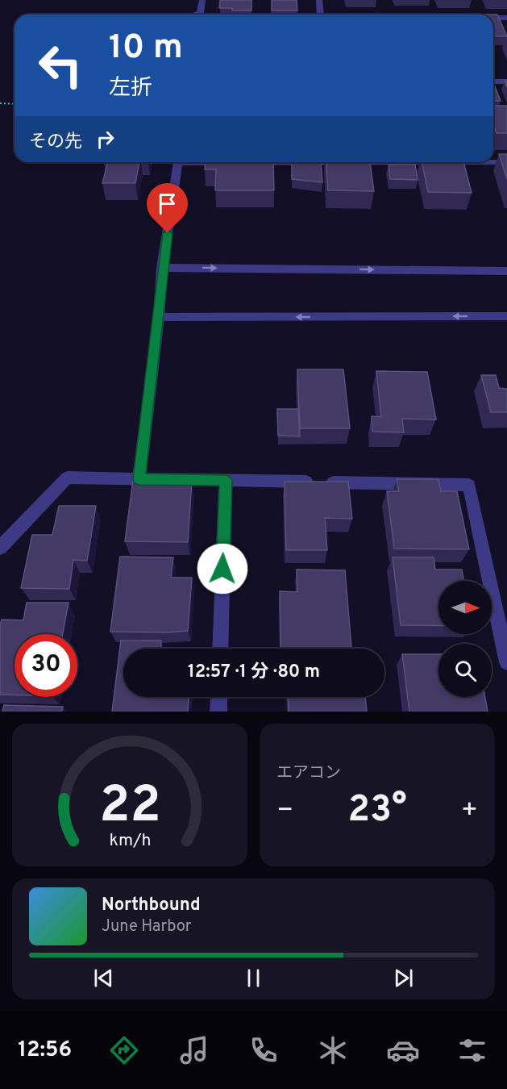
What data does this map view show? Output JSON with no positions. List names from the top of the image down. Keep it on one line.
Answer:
{"north":"right","page":{"turn":["10 m","左折"],"then":"その先","limit":"30","trip":"12:57 · 1 分 · 80 m","tile":"エアコン","heat":["−","23°","+"],"song":["Northbound","June Harbor"],"tabs":"12:56","gauge":["22","km/h"]}}
